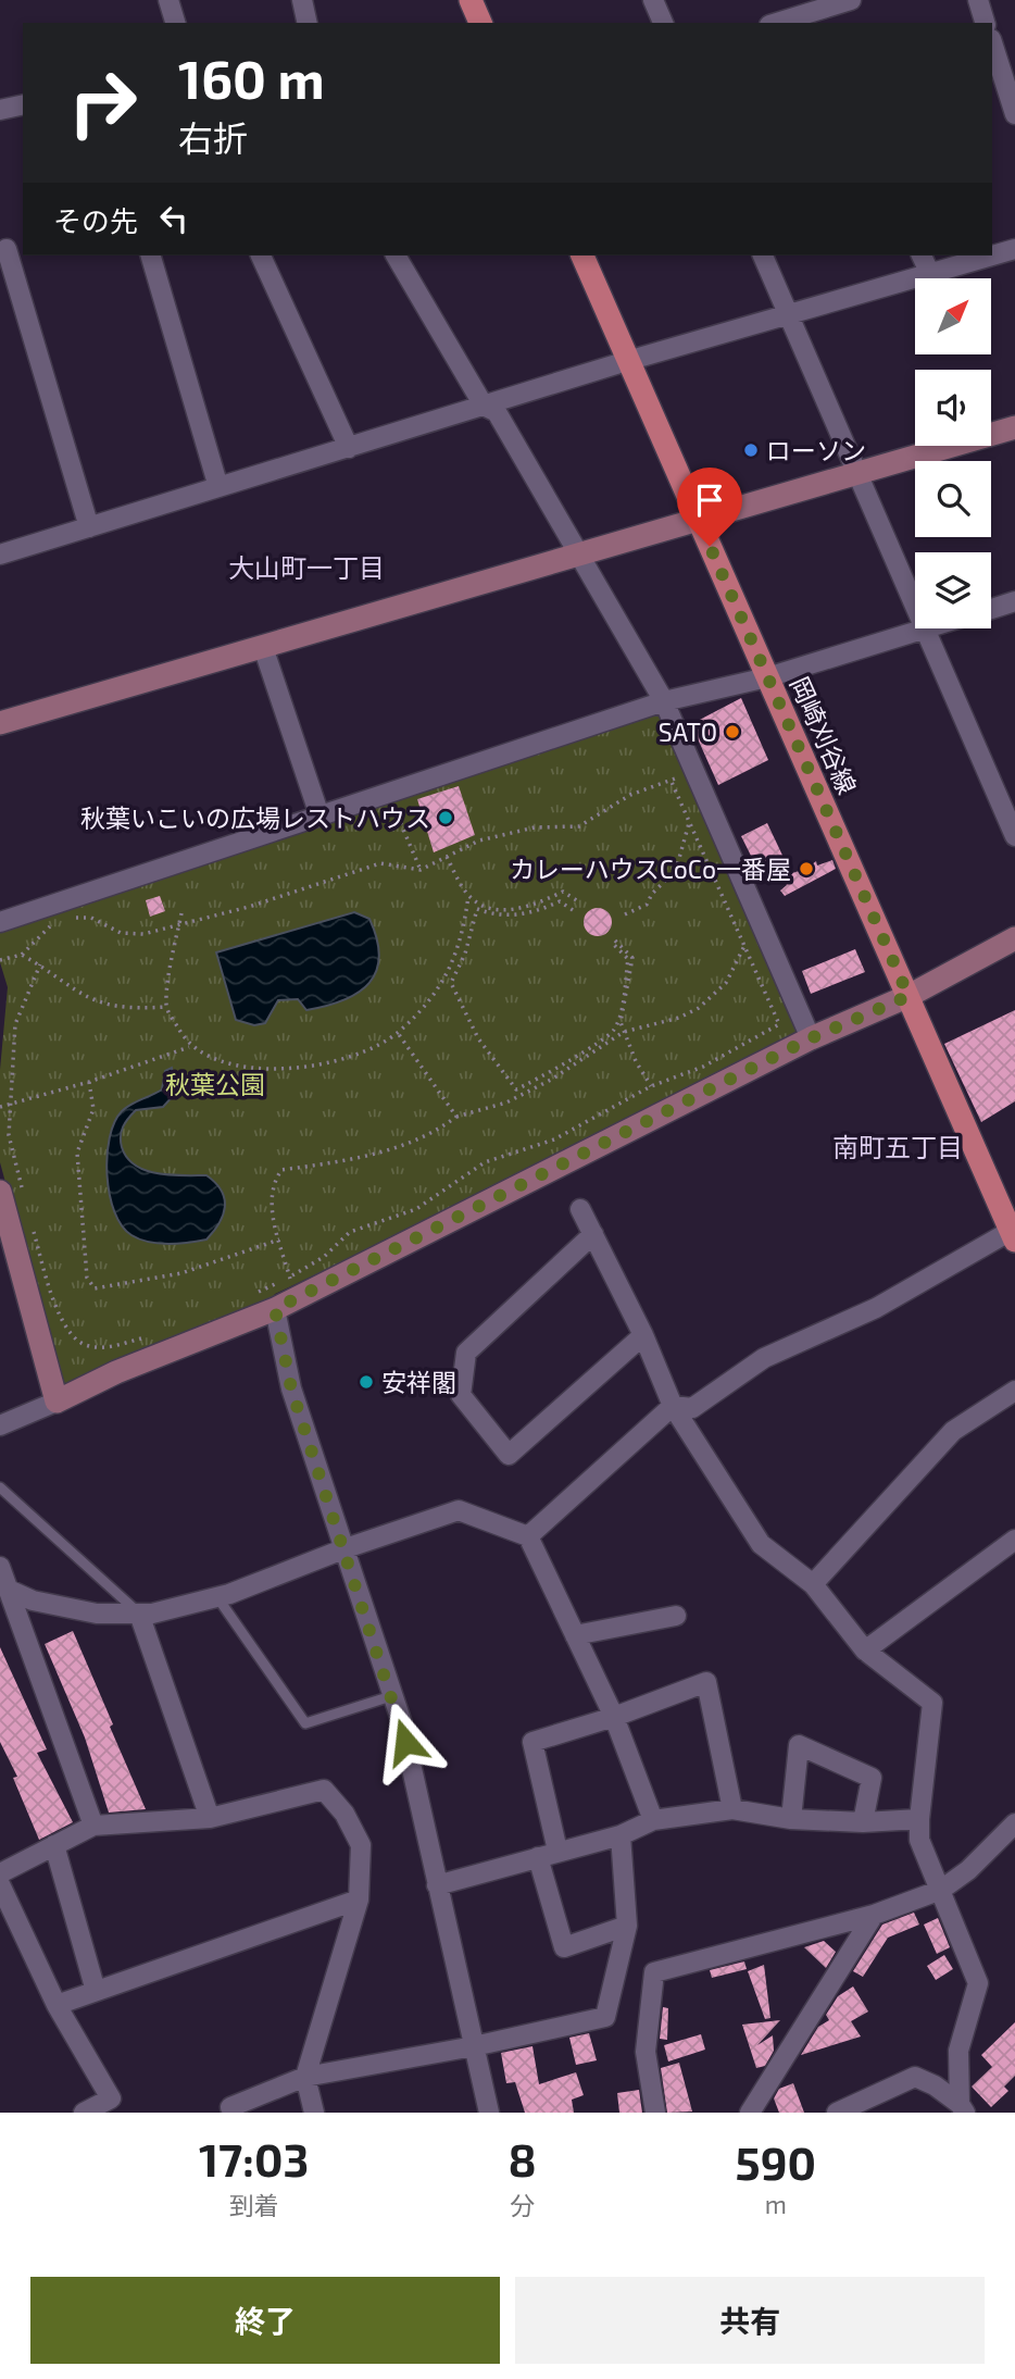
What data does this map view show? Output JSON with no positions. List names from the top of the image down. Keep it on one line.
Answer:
{"streets":{"main road":["岡崎刈谷線"]},"districts":["大山町一丁目","南町五丁目"],"parks":["秋葉公園"],"places":["ローソン","SATO","秋葉いこいの広場レストハウス","カレーハウスCoCo一番屋","安祥閣"],"north":"top right","page":{"turn":["160 m","右折"],"then":"その先","eta":["17:03","到着","8","分","590","m"],"buttons":["終了","共有"]}}
